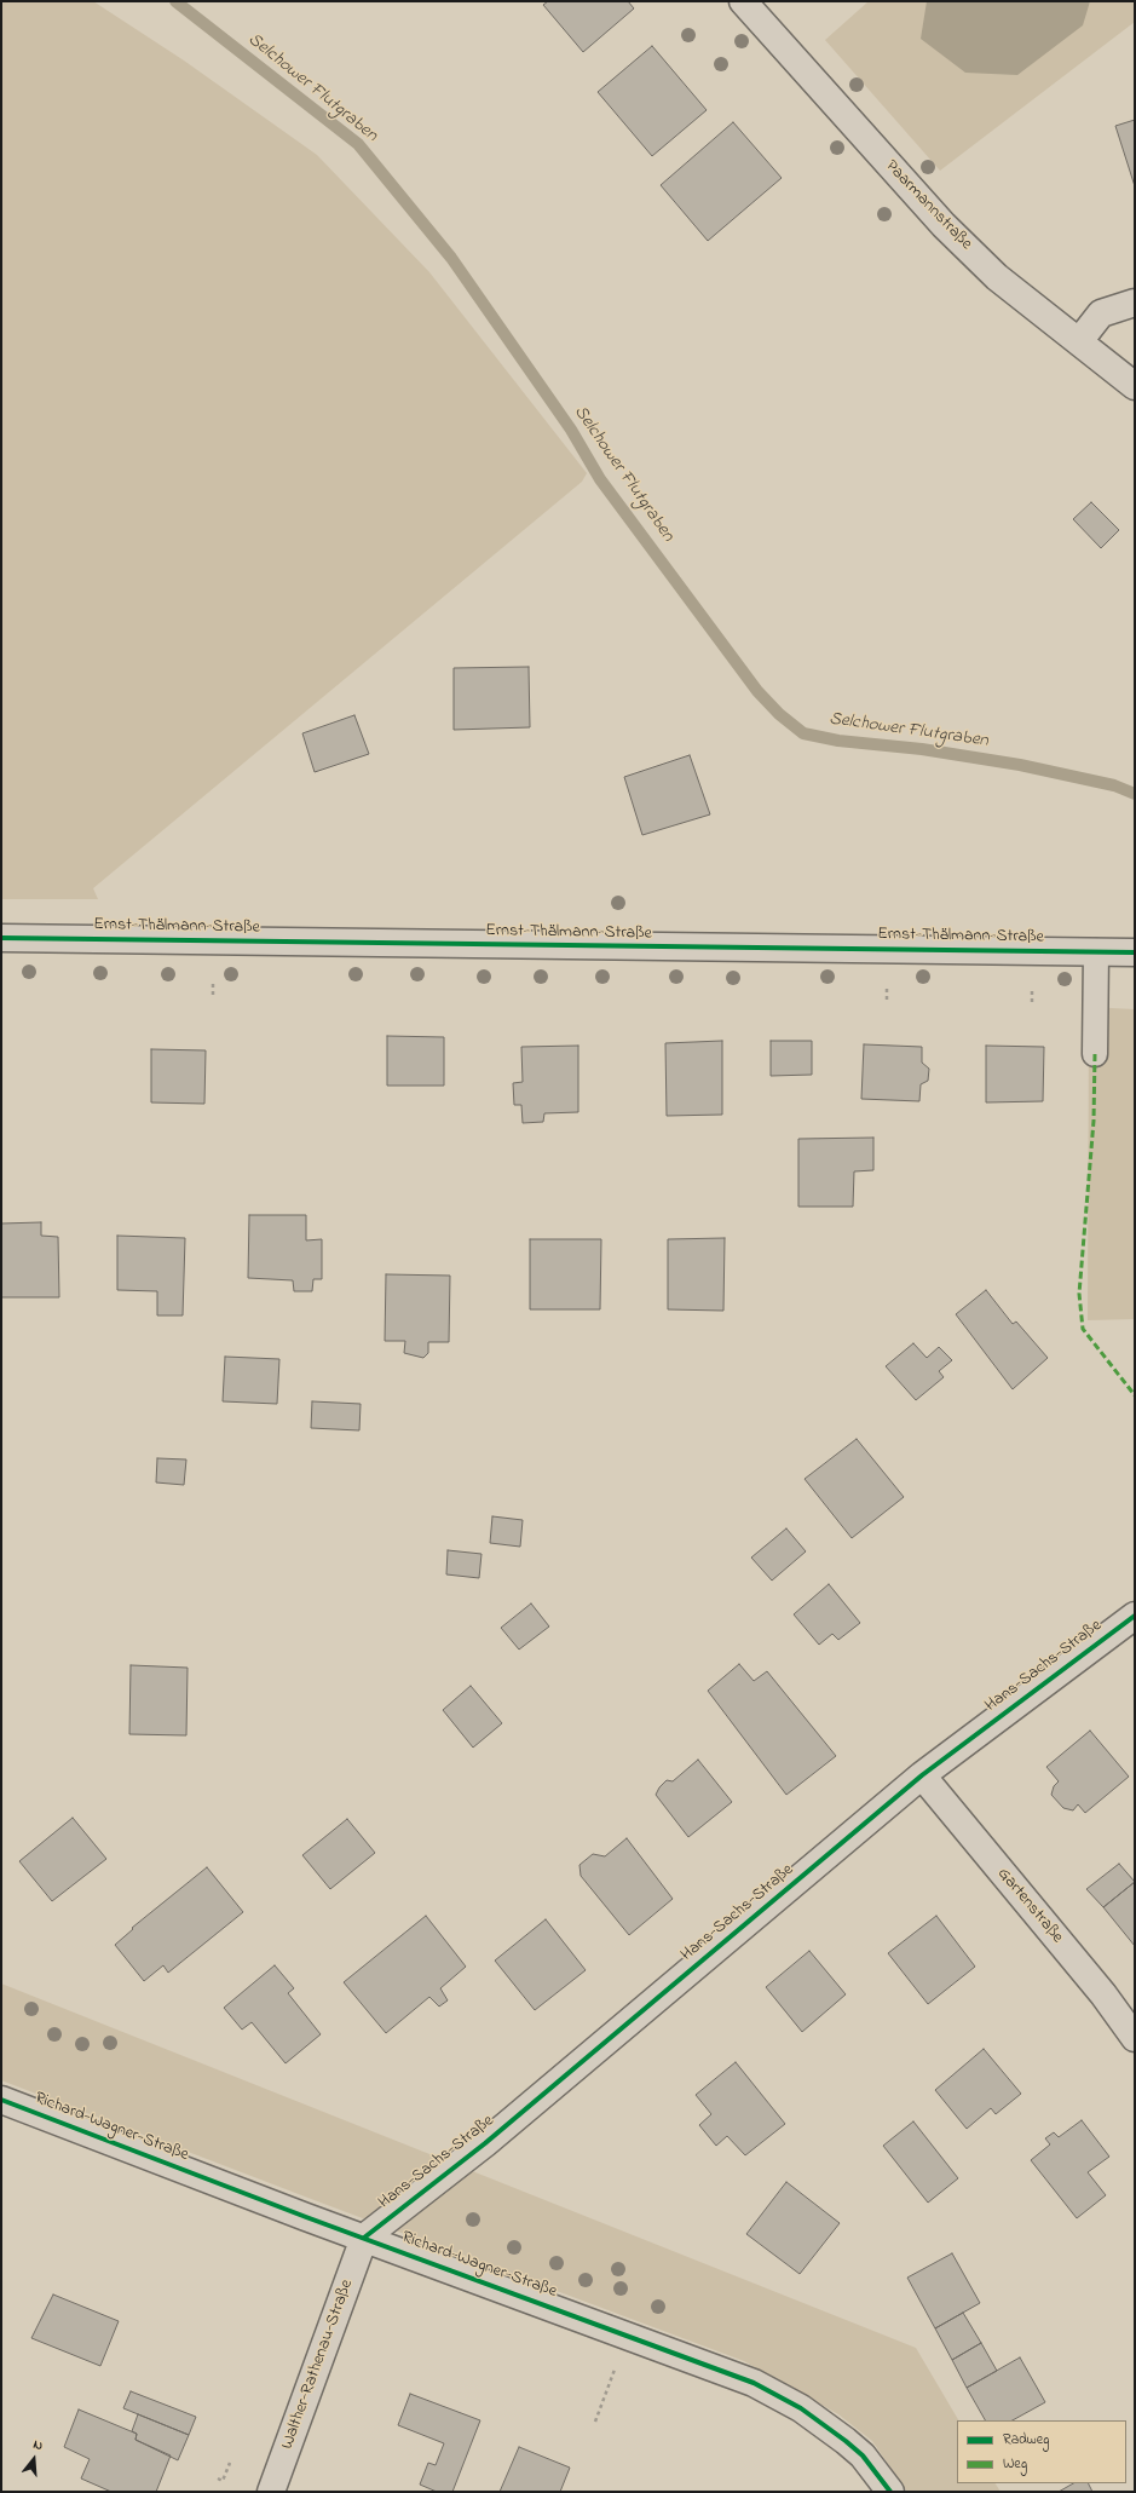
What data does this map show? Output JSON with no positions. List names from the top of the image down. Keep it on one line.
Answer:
{"streets":{"street":["Paarmannstraße","Ernst-Thälmann-Straße","Hans-Sachs-Straße","Gartenstraße","Richard-Wagner-Straße","Walther-Rathenau-Straße"]},"crossings":[["Hans-Sachs-Straße","Gartenstraße"],["Hans-Sachs-Straße","Richard-Wagner-Straße"],["Hans-Sachs-Straße","Walther-Rathenau-Straße"],["Richard-Wagner-Straße","Walther-Rathenau-Straße"]],"water":["Selchower Flutgraben"],"legend":["Radweg","Weg"],"north":"top"}
